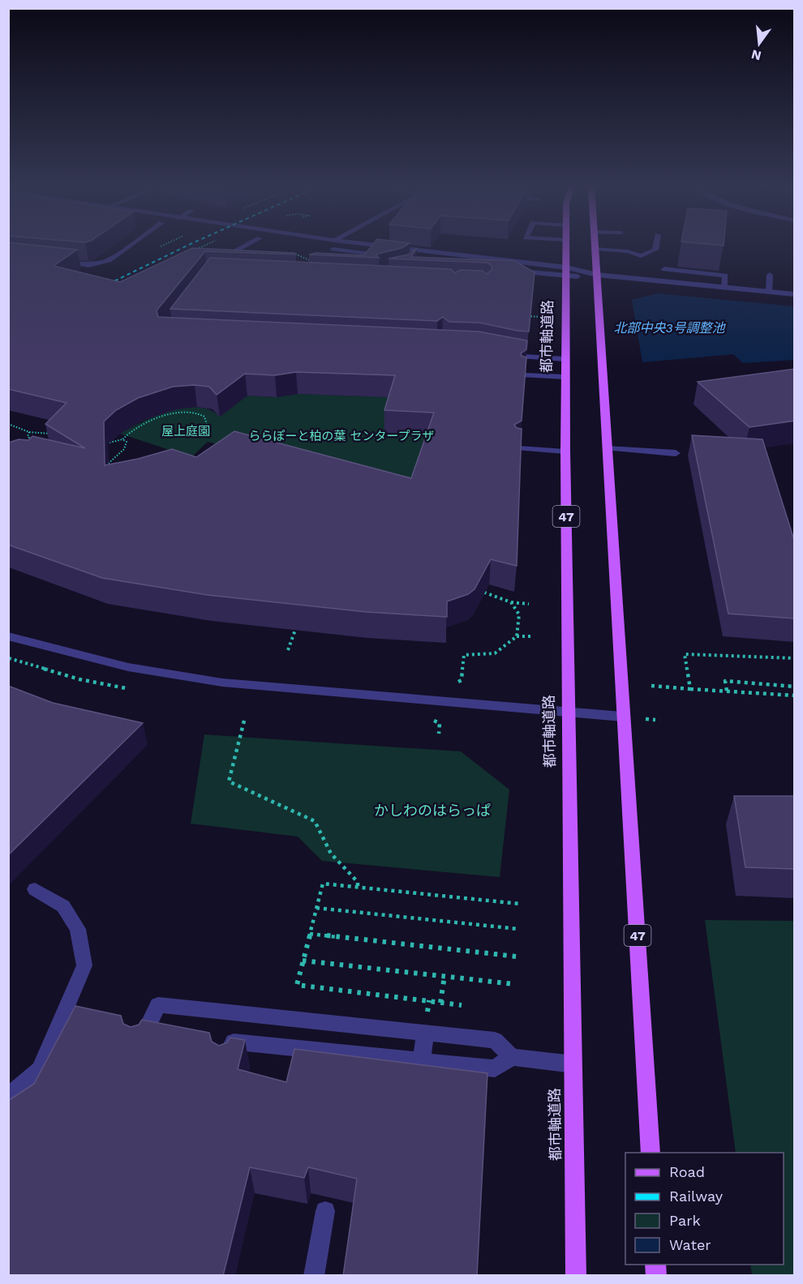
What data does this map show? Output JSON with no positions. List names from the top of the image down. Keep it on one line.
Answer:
{"streets":{"main road":["都市軸道路","47"]},"water":["北部中央3号調整池"],"parks":["屋上庭園","ららぽーと柏の葉 センタープラザ","かしわのはらっぱ"],"legend":["Road","Railway","Park","Water"],"north":"bottom"}
